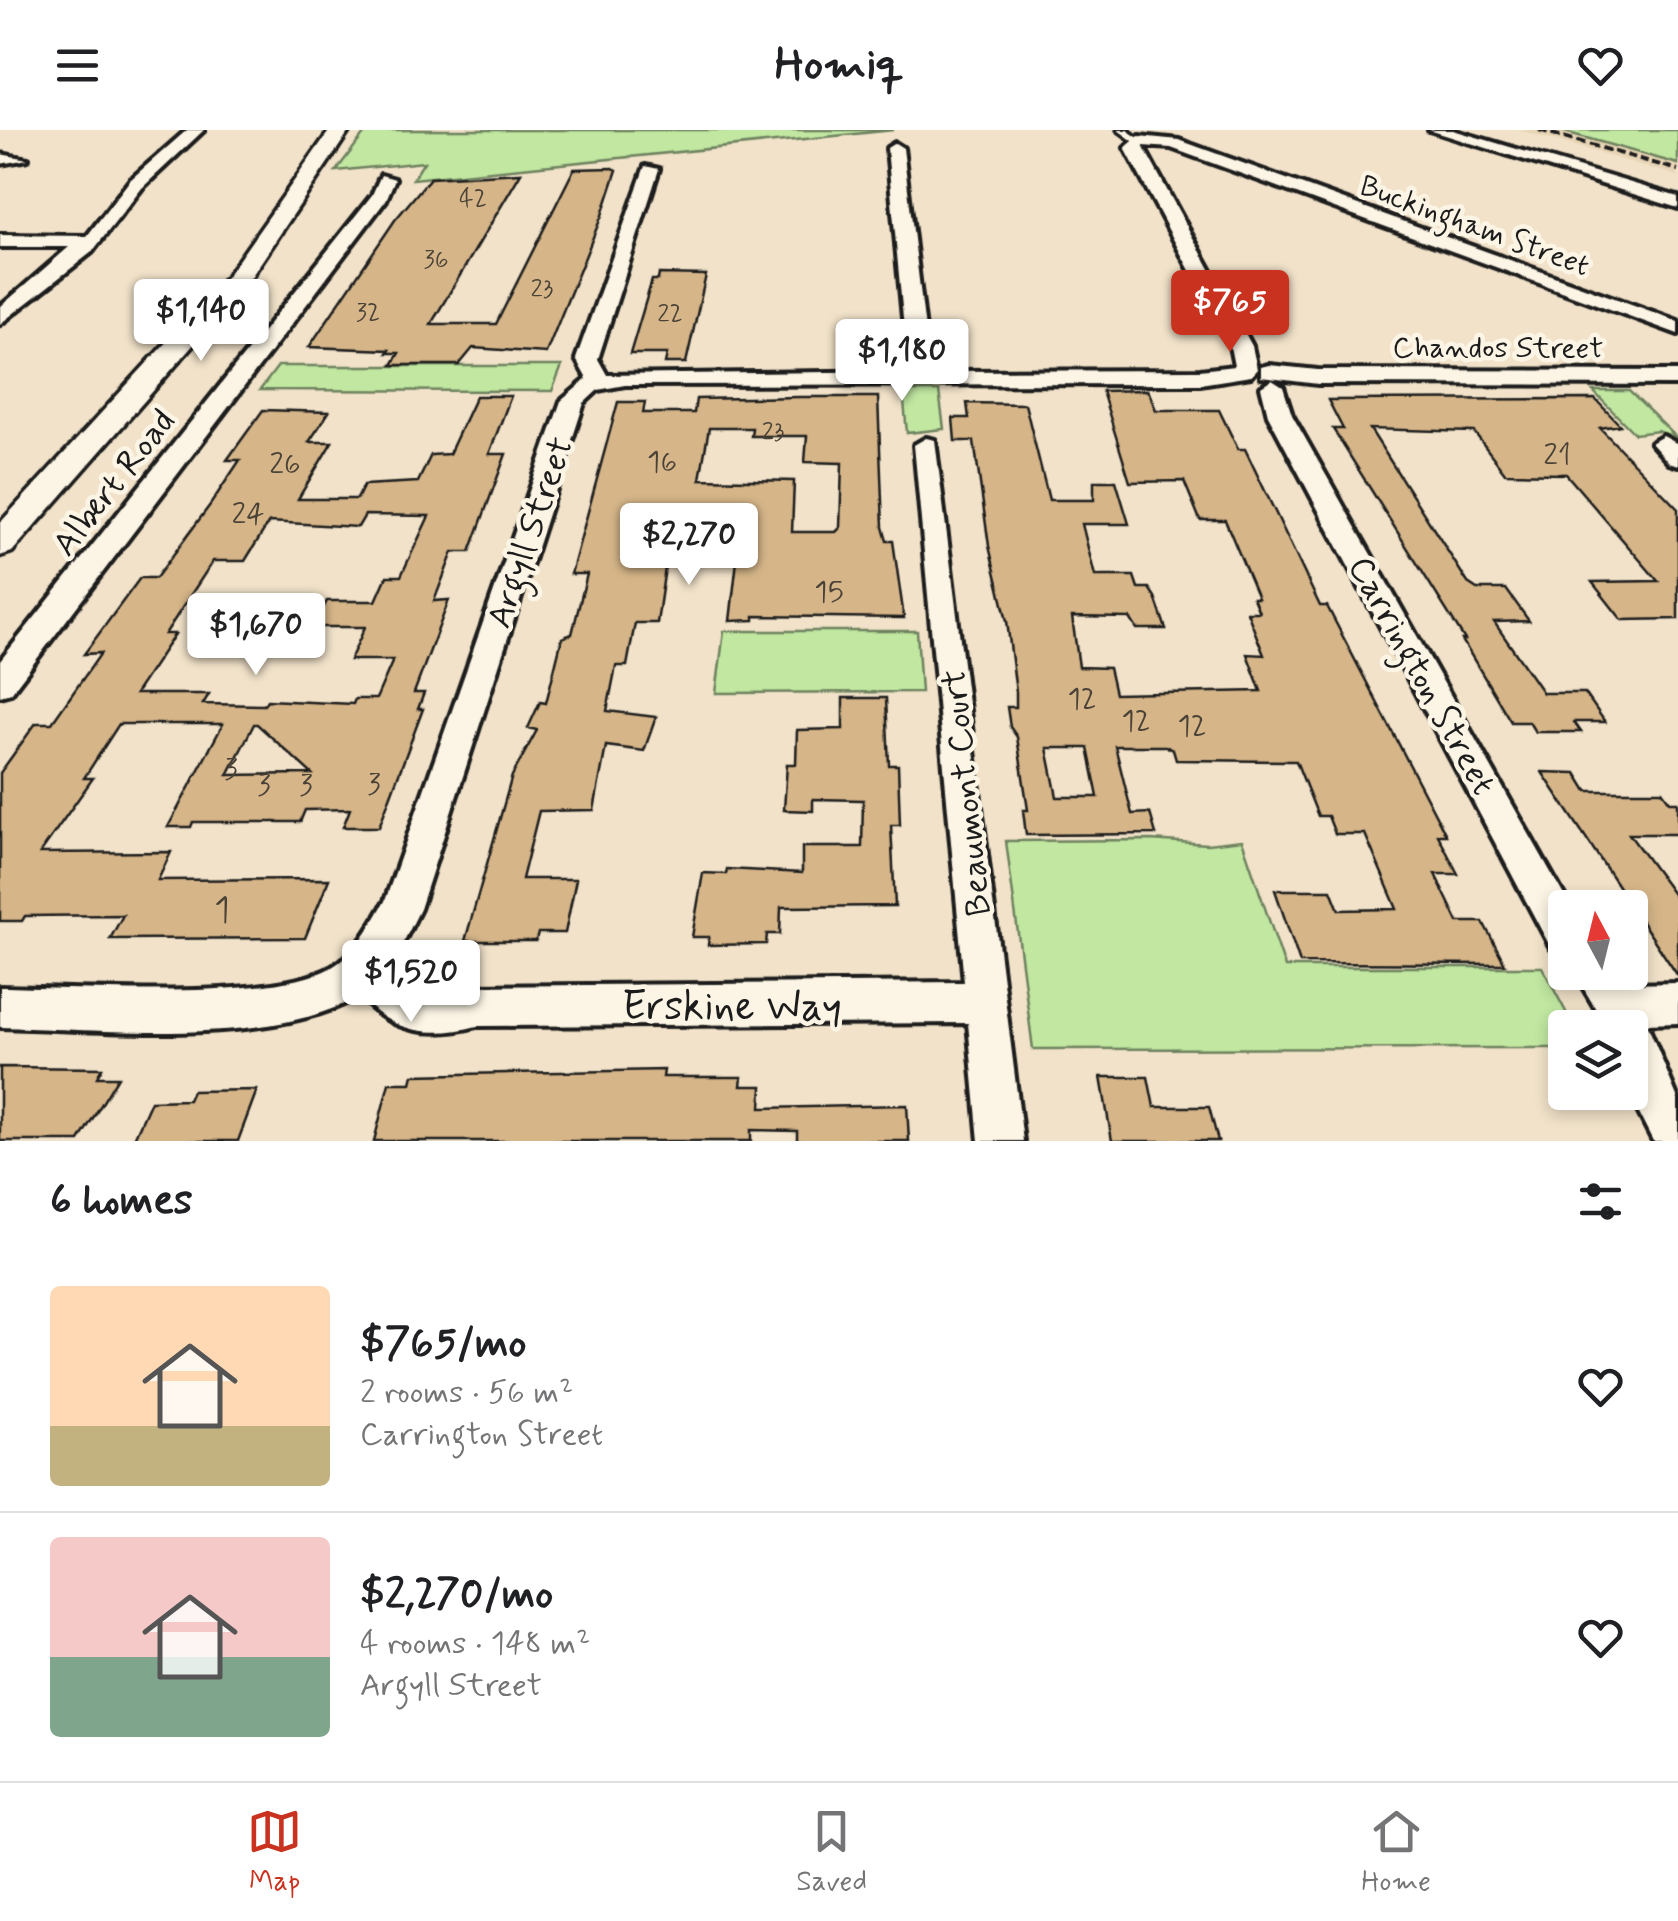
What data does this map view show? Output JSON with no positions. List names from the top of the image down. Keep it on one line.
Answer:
{"streets":{"street":["Buckingham Street","Chandos Street","Albert Road","Argyll Street","Carrington Street","Beaumont Court","Erskine Way"]},"crossings":[["Buckingham Street","Carrington Street"],["Chandos Street","Carrington Street"],["Argyll Street","Erskine Way"],["Beaumont Court","Erskine Way"]],"house_numbers":["42","36","23","32","22","23","21","16","26","24","15","12","12","12","3","3","3","3","1"],"north":"top","page":{"header":"Homiq","price":["$765","$1,140","$1,180","$2,270","$1,670","$1,520"],"heading":"6 homes","list":[{"name":"$765/mo","note":"2 rooms · 56 m² · Carrington Street"},{"name":"$2,270/mo","note":"4 rooms · 148 m² · Argyll Street"}],"tabs":["Map","Saved","Home"]}}
